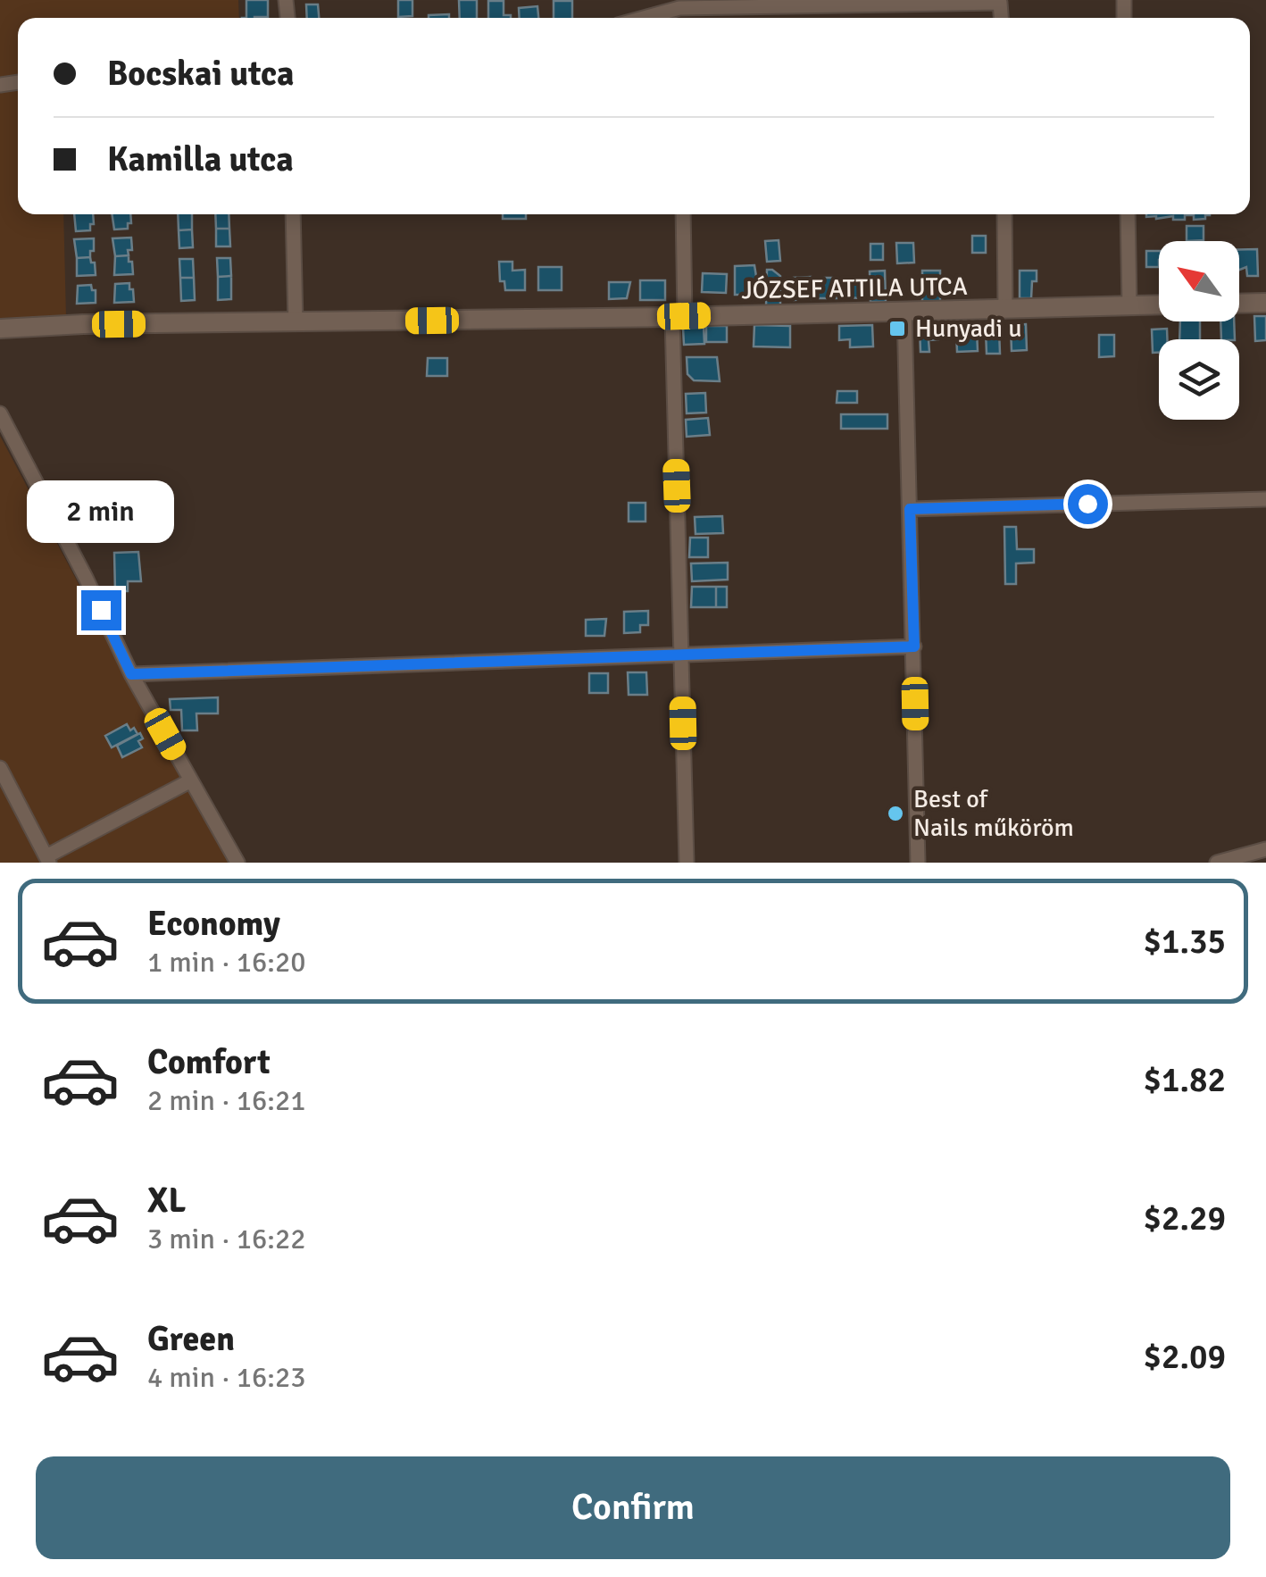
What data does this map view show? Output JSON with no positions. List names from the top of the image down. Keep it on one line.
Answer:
{"streets":{"street":["JÓZSEF ATTILA UTCA"]},"places":{"transit":["Hunyadi u"],"other":["Best of Nails műköröm"]},"north":"top left","page":{"banner":["Bocskai utca","Kamilla utca"],"bubble":"2 min","list":[{"name":"Economy","note":"1 min · 16:20","value":"$1.35"},{"name":"Comfort","note":"2 min · 16:21","value":"$1.82"},{"name":"XL","note":"3 min · 16:22","value":"$2.29"},{"name":"Green","note":"4 min · 16:23","value":"$2.09"}],"buttons":"Confirm"}}
